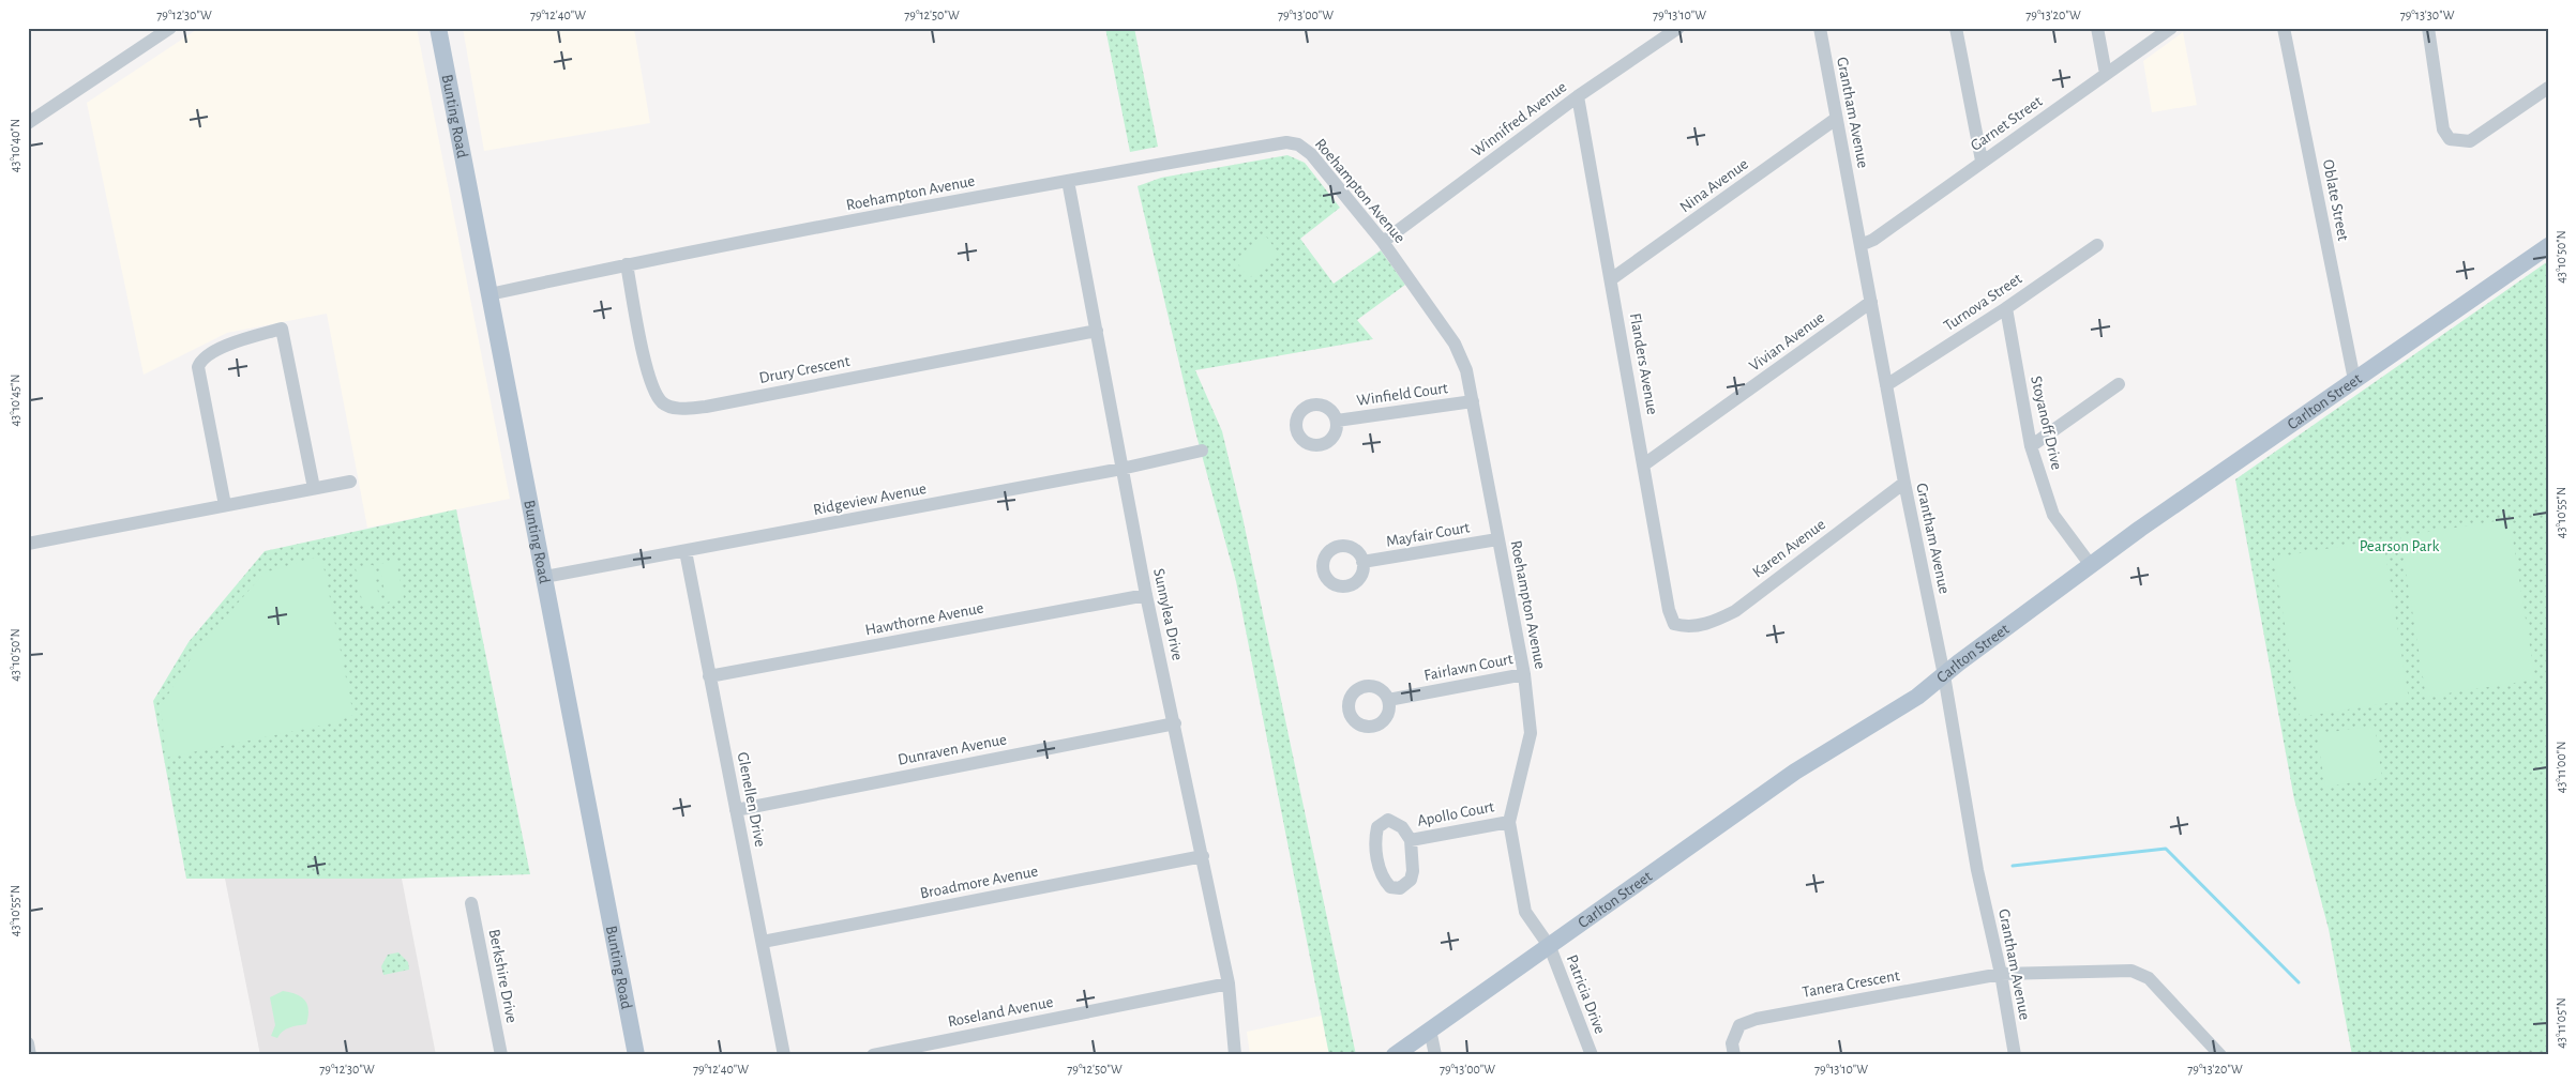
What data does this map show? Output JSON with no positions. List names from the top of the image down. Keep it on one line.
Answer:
{"streets":{"main road":["Bunting Road","Carlton Street"],"street":["Grantham Avenue","Winnifred Avenue","Garnet Street","Nina Avenue","Roehampton Avenue","Oblate Street","Turnova Street","Vivian Avenue","Flanders Avenue","Drury Crescent","Winfield Court","Stoyanoff Drive","Ridgeview Avenue","Mayfair Court","Karen Avenue","Sunnylea Drive","Hawthorne Avenue","Fairlawn Court","Dunraven Avenue","Glenellen Drive","Apollo Court","Broadmore Avenue","Berkshire Drive","Tanera Crescent","Patricia Drive","Roseland Avenue"]},"crossings":[["Grantham Avenue","Garnet Street"],["Grantham Avenue","Nina Avenue"],["Grantham Avenue","Turnova Street"],["Grantham Avenue","Vivian Avenue"],["Grantham Avenue","Carlton Street"],["Grantham Avenue","Karen Avenue"],["Grantham Avenue","Tanera Crescent"],["Bunting Road","Roehampton Avenue"],["Bunting Road","Ridgeview Avenue"],["Winnifred Avenue","Roehampton Avenue"],["Winnifred Avenue","Flanders Avenue"],["Nina Avenue","Flanders Avenue"],["Roehampton Avenue","Drury Crescent"],["Roehampton Avenue","Winfield Court"],["Roehampton Avenue","Carlton Street"],["Roehampton Avenue","Mayfair Court"],["Roehampton Avenue","Sunnylea Drive"],["Roehampton Avenue","Fairlawn Court"],["Roehampton Avenue","Apollo Court"],["Roehampton Avenue","Patricia Drive"],["Oblate Street","Carlton Street"],["Turnova Street","Stoyanoff Drive"],["Vivian Avenue","Flanders Avenue"],["Flanders Avenue","Karen Avenue"],["Drury Crescent","Sunnylea Drive"],["Carlton Street","Stoyanoff Drive"],["Carlton Street","Patricia Drive"],["Ridgeview Avenue","Sunnylea Drive"],["Ridgeview Avenue","Glenellen Drive"],["Sunnylea Drive","Hawthorne Avenue"],["Sunnylea Drive","Dunraven Avenue"],["Sunnylea Drive","Broadmore Avenue"],["Sunnylea Drive","Roseland Avenue"],["Hawthorne Avenue","Glenellen Drive"],["Dunraven Avenue","Glenellen Drive"],["Glenellen Drive","Broadmore Avenue"]],"parks":["Pearson Park"],"coordinates":["79°12'30\"W","79°12'40\"W","79°12'50\"W","79°13'00\"W","79°13'10\"W","79°13'20\"W","79°13'30\"W","43°10'40\"N","43°10'50\"N","43°10'45\"N","43°10'55\"N","43°11'00\"N","43°11'05\"N"]}
